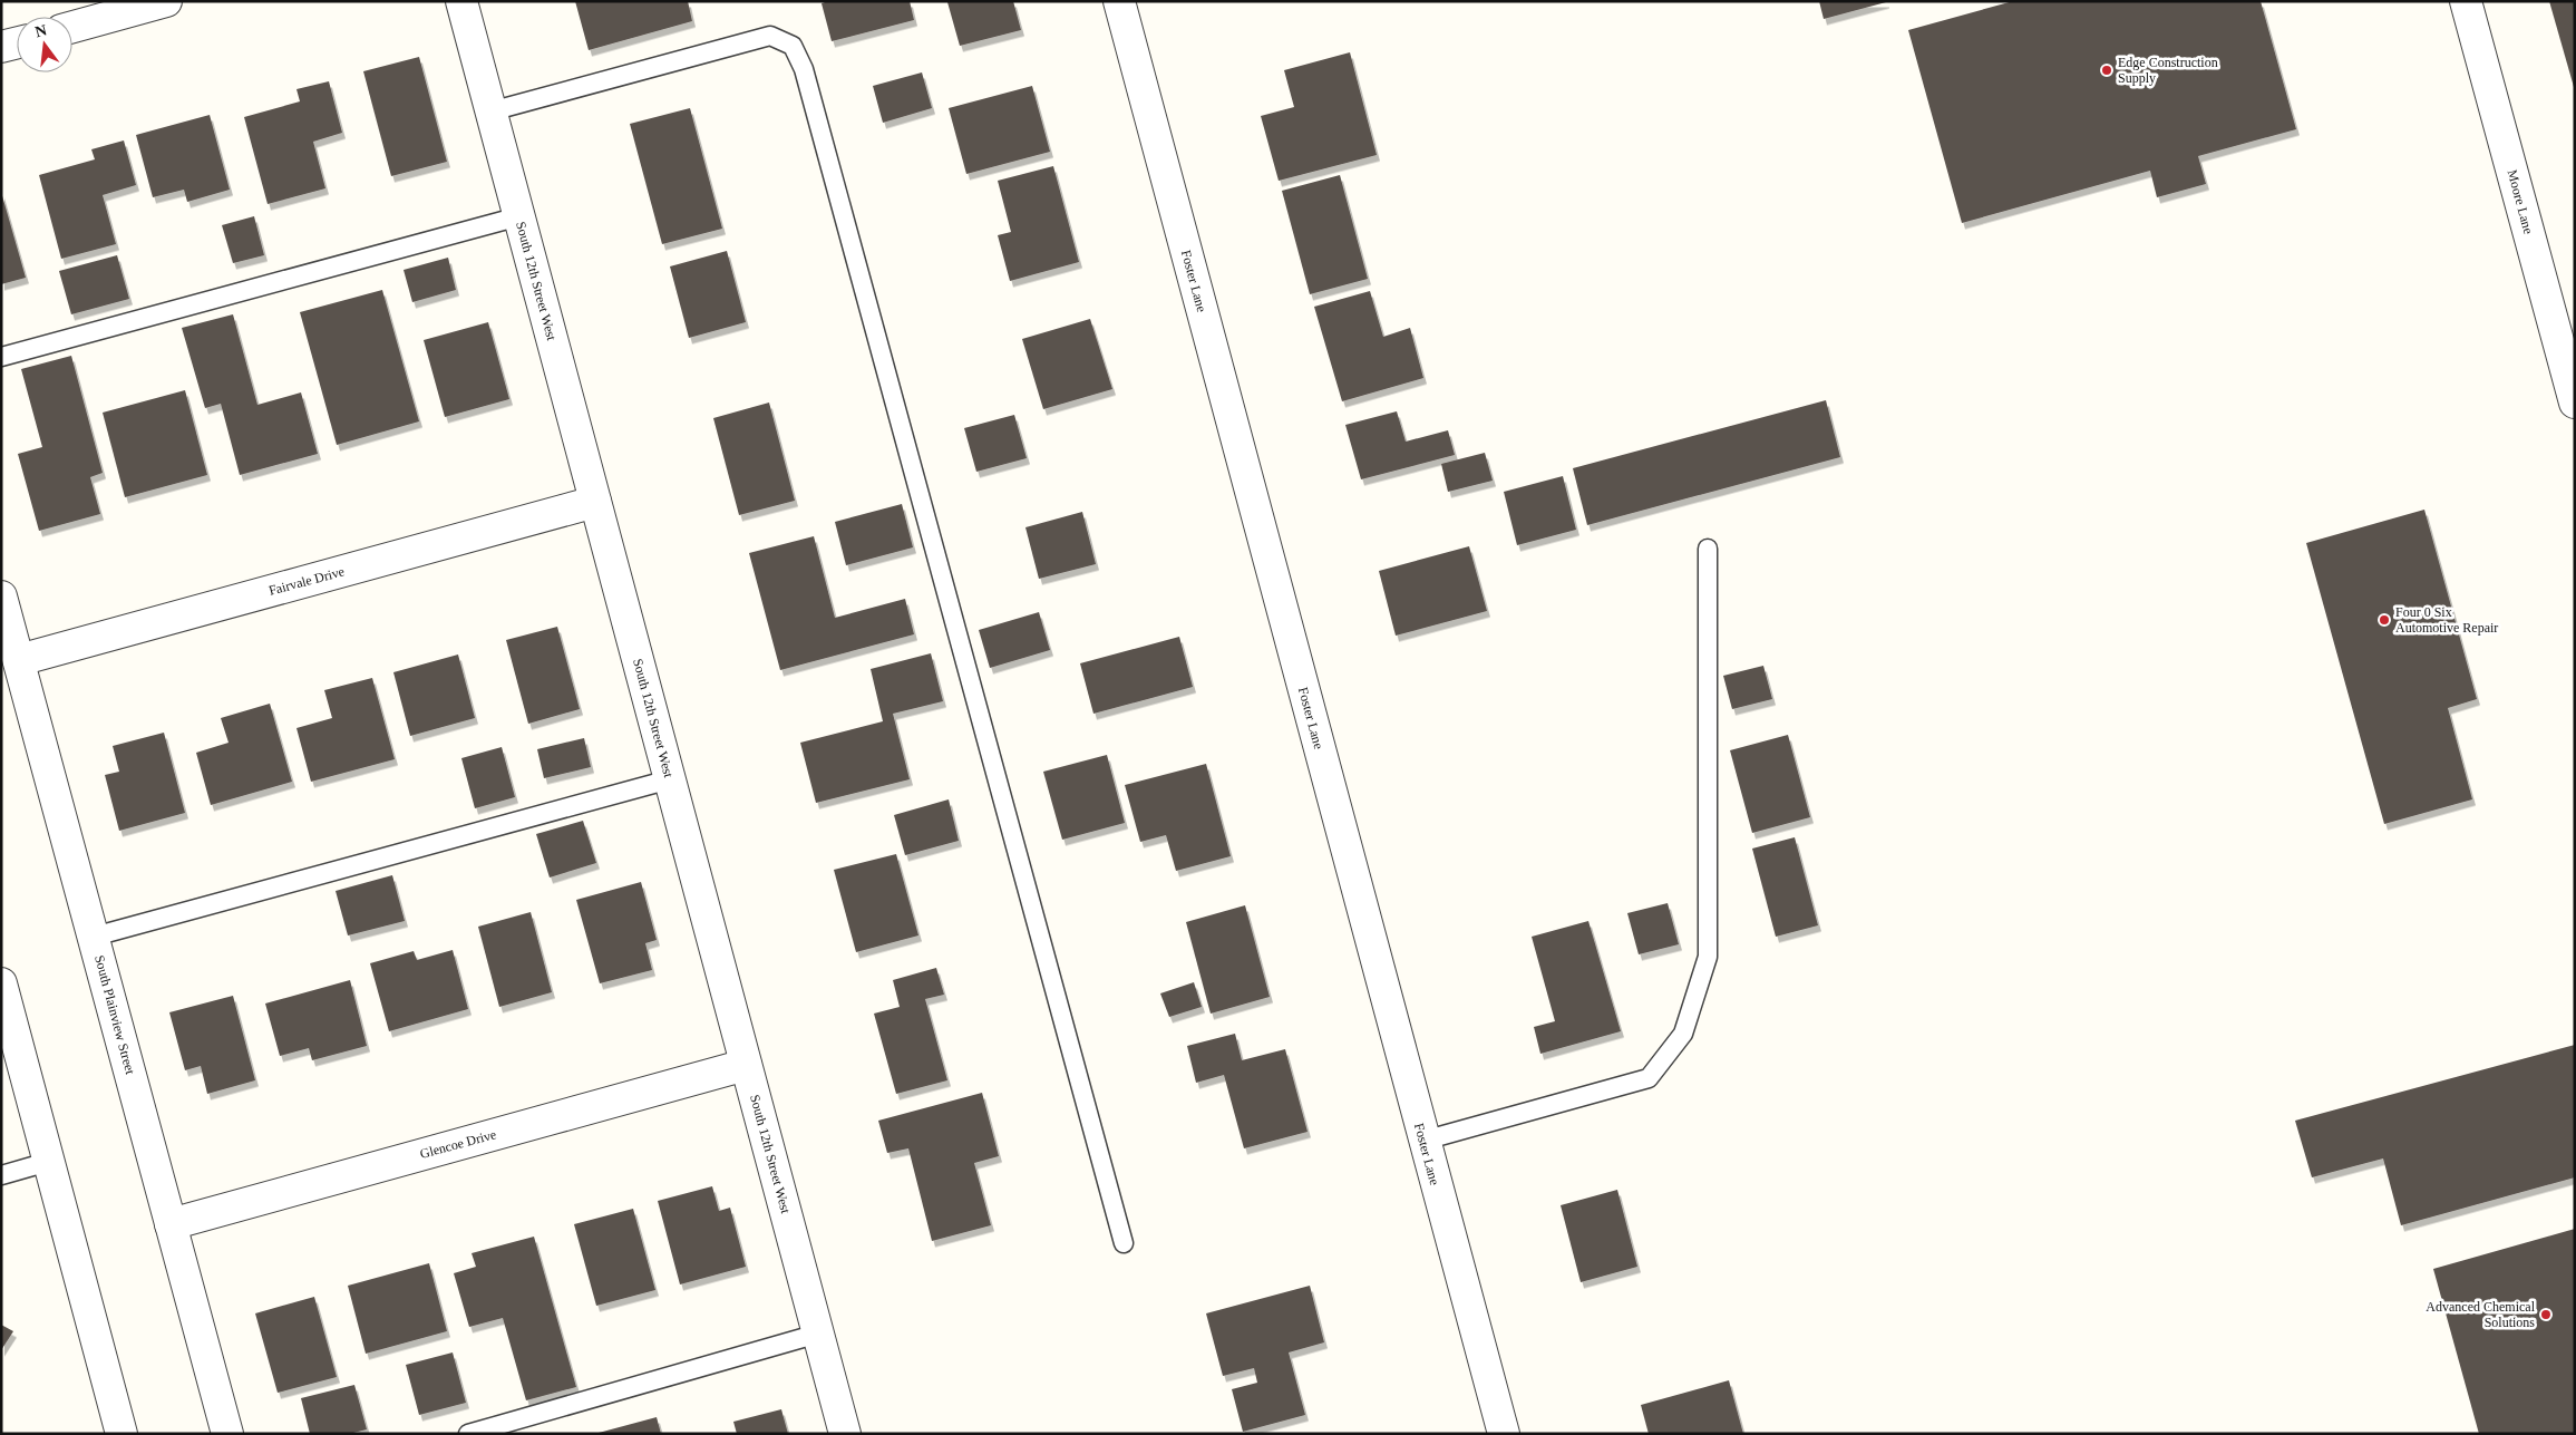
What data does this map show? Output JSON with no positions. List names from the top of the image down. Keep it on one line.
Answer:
{"streets":{"street":["Moore Lane","South 12th Street West","Foster Lane","Fairvale Drive","South Plainview Street","Glencoe Drive"]},"crossings":[["South 12th Street West","Fairvale Drive"],["South 12th Street West","Glencoe Drive"],["Fairvale Drive","South Plainview Street"],["South Plainview Street","Glencoe Drive"]],"places":["Edge Construction Supply","Four 0 Six Automotive Repair","Advanced Chemical Solutions"],"north":"top"}
